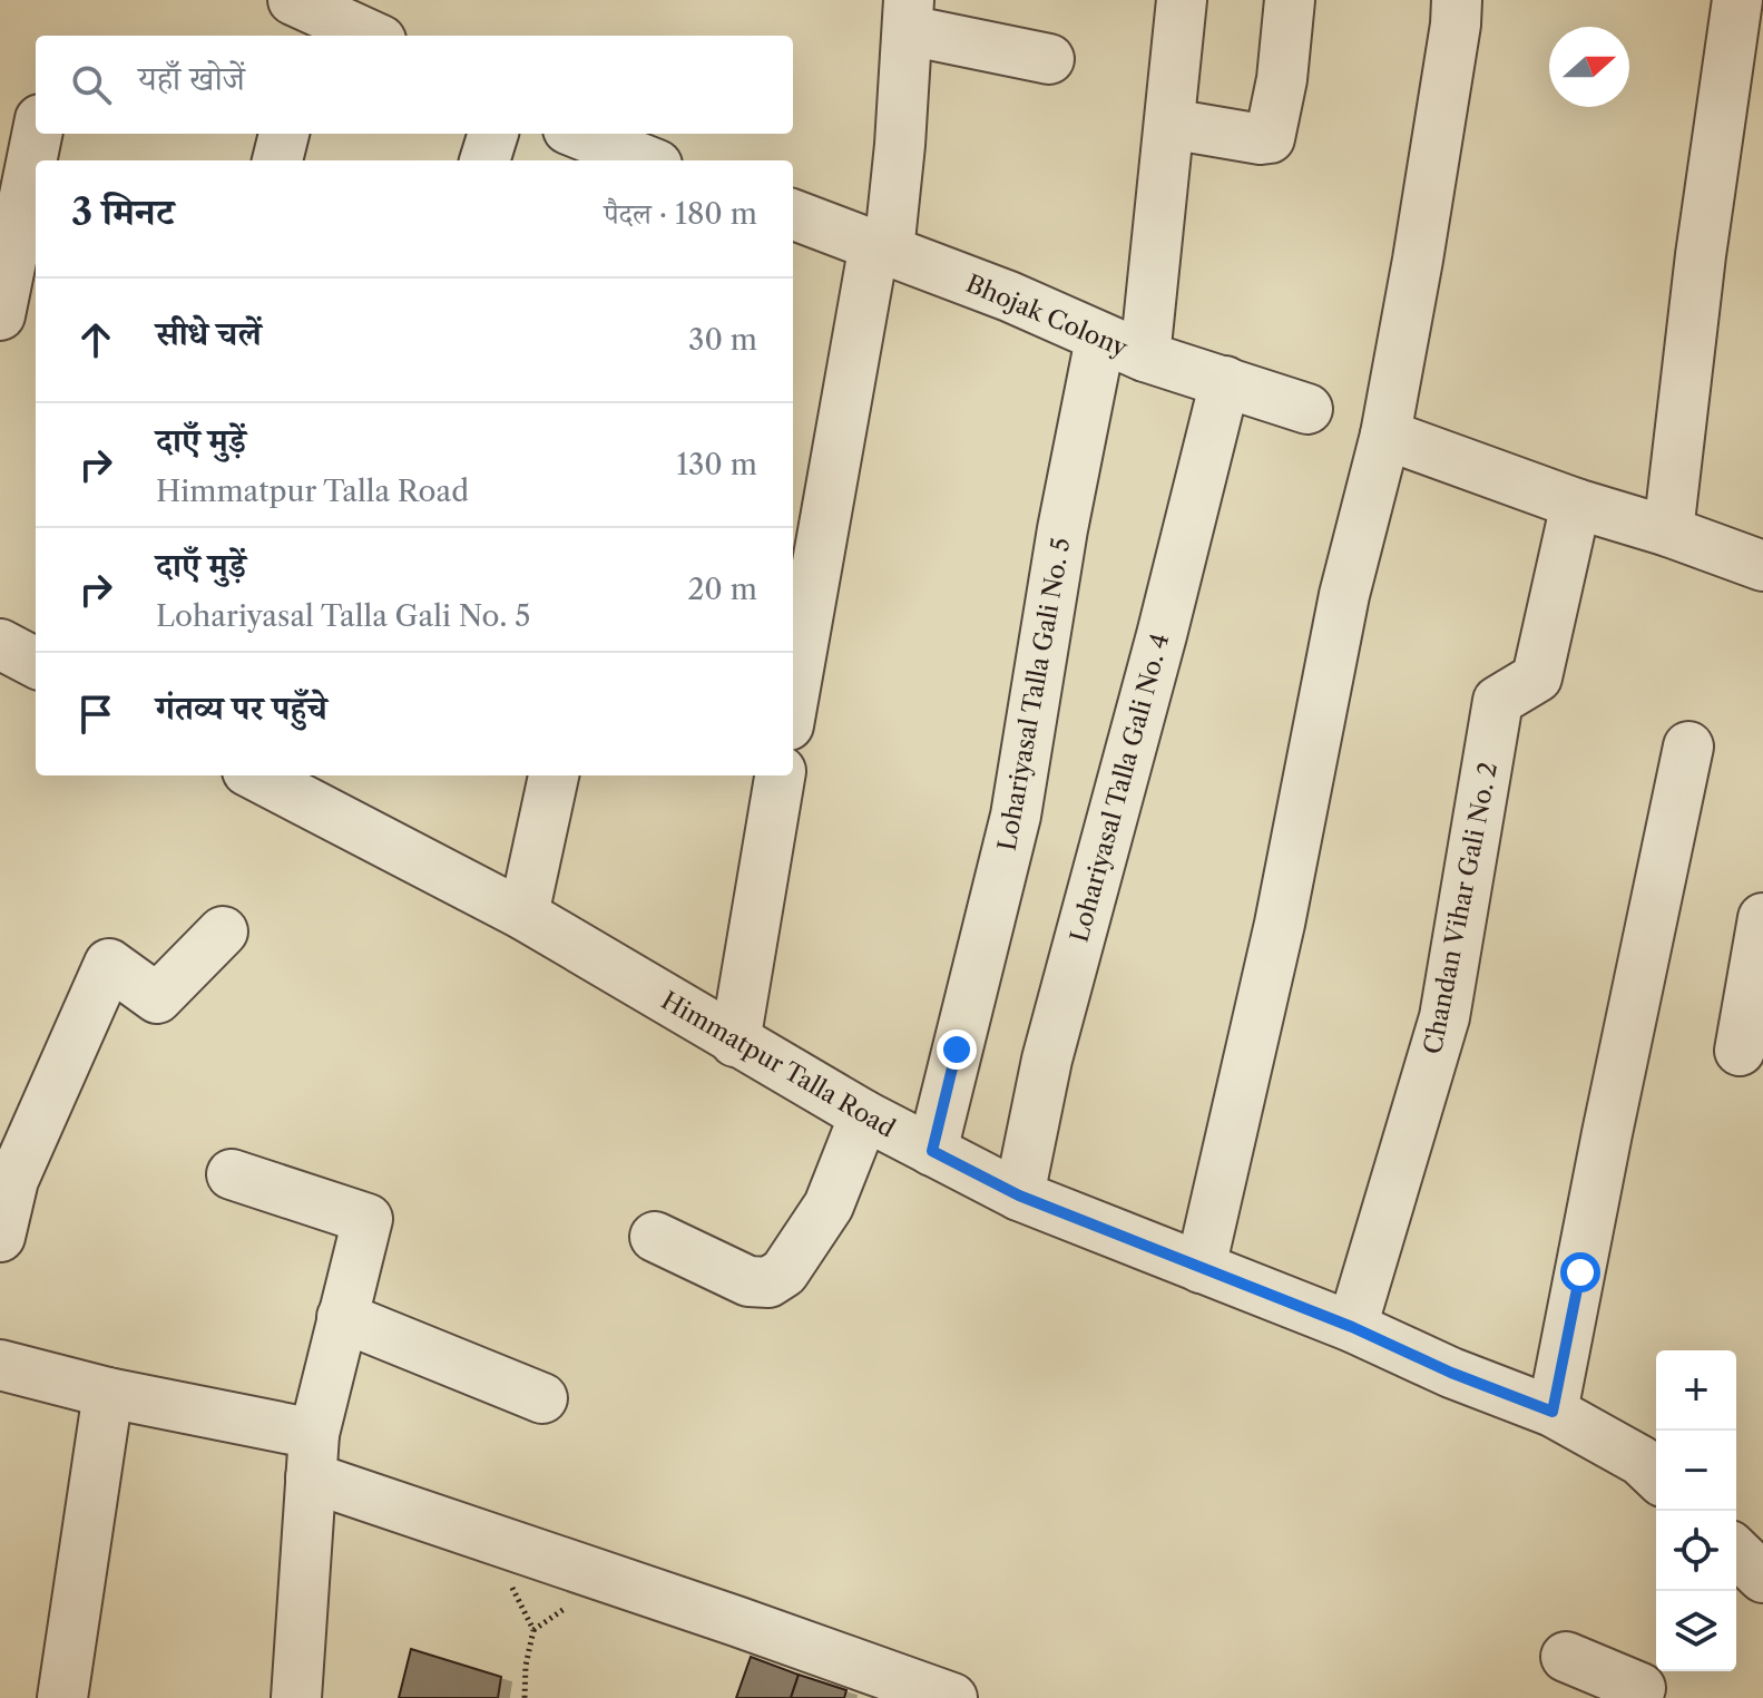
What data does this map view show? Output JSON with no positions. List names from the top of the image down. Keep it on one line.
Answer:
{"streets":{"street":["Bhojak Colony","Lohariyasal Talla Gali No. 5","Lohariyasal Talla Gali No. 4","Chandan Vihar Gali No. 2","Himmatpur Talla Road"]},"crossings":[["Bhojak Colony","Lohariyasal Talla Gali No. 5"],["Bhojak Colony","Lohariyasal Talla Gali No. 4"],["Lohariyasal Talla Gali No. 5","Himmatpur Talla Road"],["Lohariyasal Talla Gali No. 4","Himmatpur Talla Road"],["Chandan Vihar Gali No. 2","Himmatpur Talla Road"]],"north":"right","page":{"search":"यहाँ खोजें","heading":["3 मिनट","पैदल · 180 m"],"list":[["सीधे चलें","30 m"],["दाएँ मुड़ें","Himmatpur Talla Road","130 m"],["दाएँ मुड़ें","Lohariyasal Talla Gali No. 5","20 m"],"गंतव्य पर पहुँचे"],"map_buttons":["+","−"]}}
